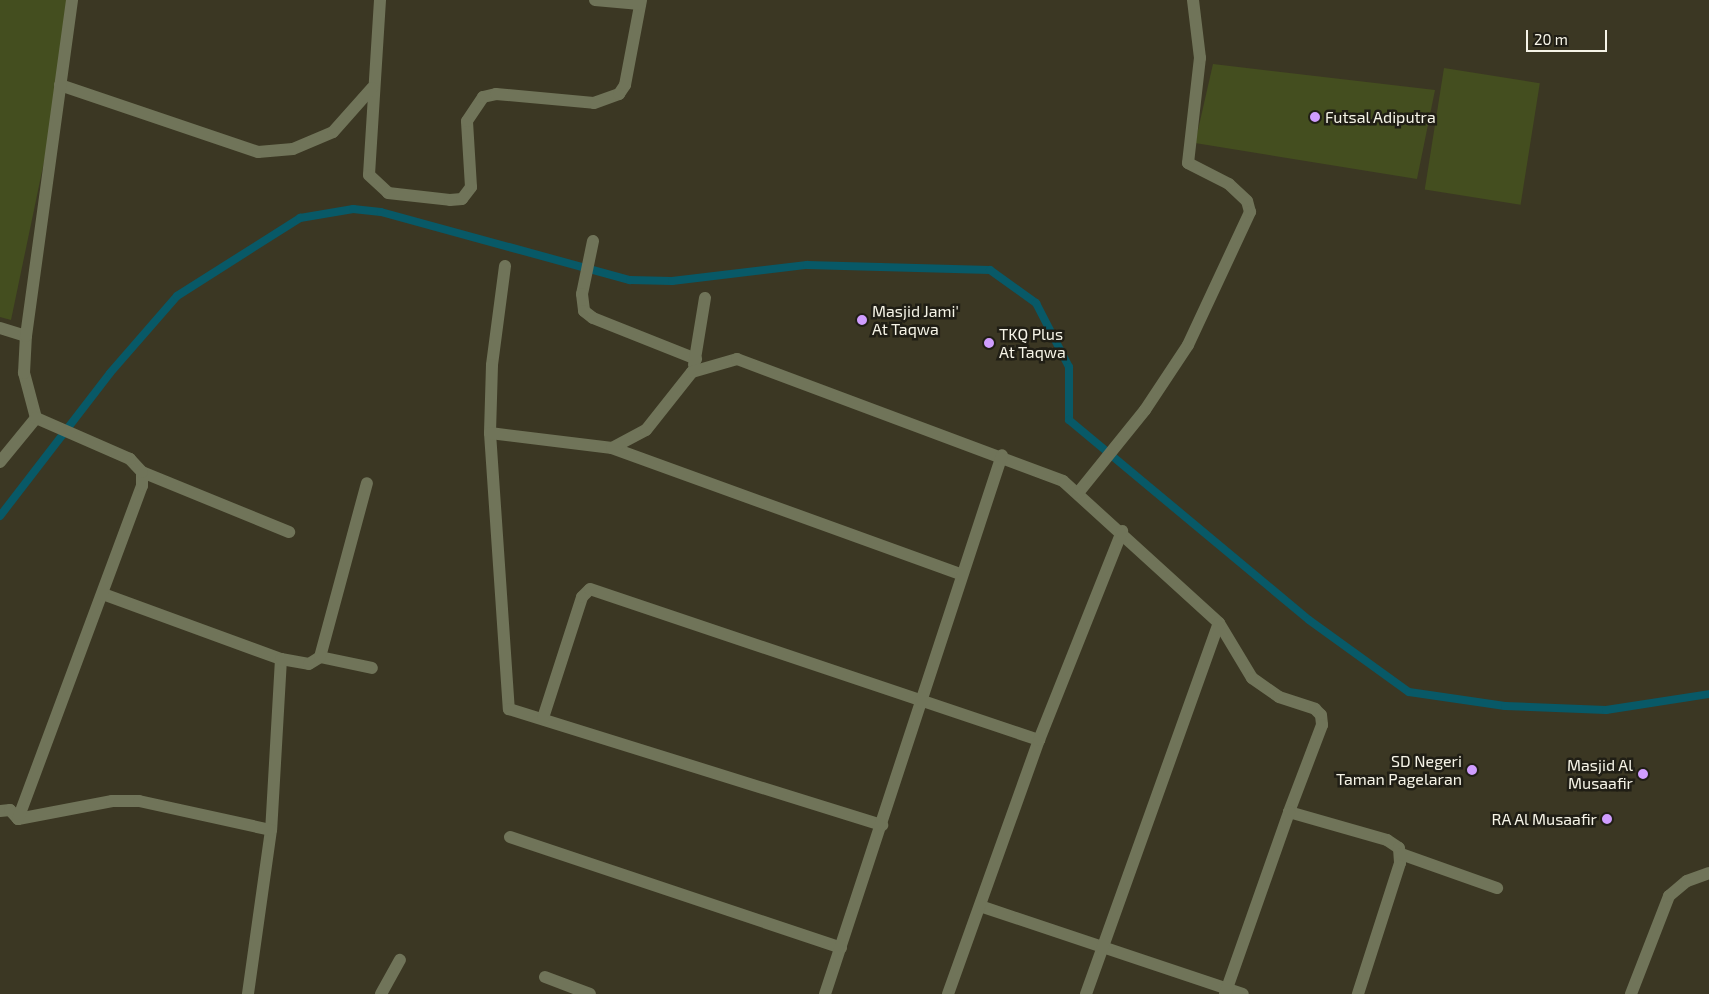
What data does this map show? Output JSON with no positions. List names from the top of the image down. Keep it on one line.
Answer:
{"places":["Futsal Adiputra","Masjid Jami' At Taqwa","TKQ Plus At Taqwa","SD Negeri Taman Pagelaran","Masjid Al Musaafir","RA Al Musaafir"],"scale_bar":"20 m"}
